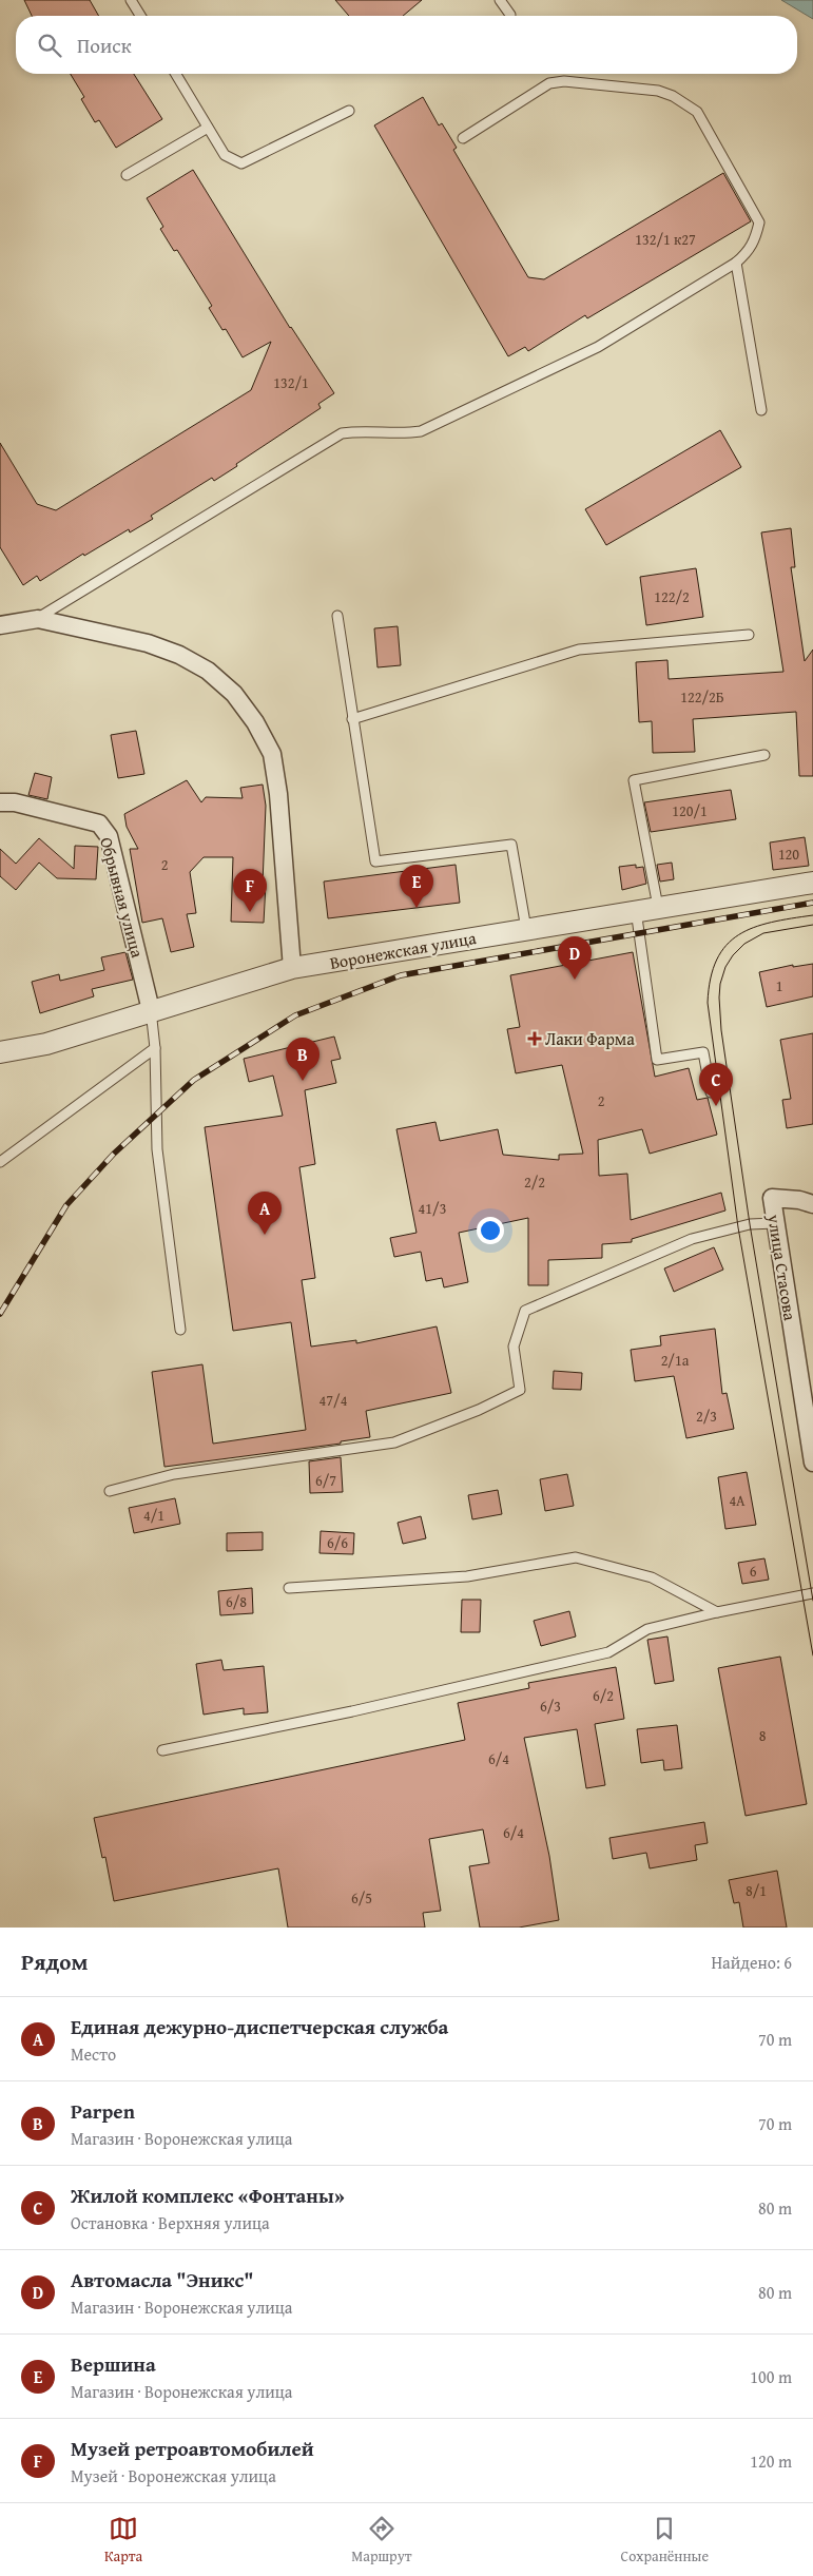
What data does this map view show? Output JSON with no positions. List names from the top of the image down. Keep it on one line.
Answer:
{"streets":{"street":["Обрывная улица","Воронежская улица","улица Стасова"]},"crossings":[["Обрывная улица","Воронежская улица"]],"places":{"health":["Лаки Фарма"]},"house_numbers":["132/1 к27","132/1","122/2","122/2Б","120/1","120","2","1","2","2/2","41/3","2/1а","47/4","2/3","6/7","4А","4/1","6/6","6","6/8","6/2","6/3","8","6/4","6/4","8/1","6/5"],"page":{"search":"Поиск","pins":["E","F","D","B","C","A"],"heading":["Рядом","Найдено: 6"],"list":[{"mark":"A","name":"Единая дежурно-диспетчерская служба","note":"Место","value":"70 m"},{"mark":"B","name":"Parpen","note":"Магазин · Воронежская улица","value":"70 m"},{"mark":"C","name":"Жилой комплекс «Фонтаны»","note":"Остановка · Верхняя улица","value":"80 m"},{"mark":"D","name":"Автомасла \"Эникс\"","note":"Магазин · Воронежская улица","value":"80 m"},{"mark":"E","name":"Вершина","note":"Магазин · Воронежская улица","value":"100 m"},{"mark":"F","name":"Музей ретроавтомобилей","note":"Музей · Воронежская улица","value":"120 m"}],"nav":["Карта","Маршрут","Сохранённые"]}}
